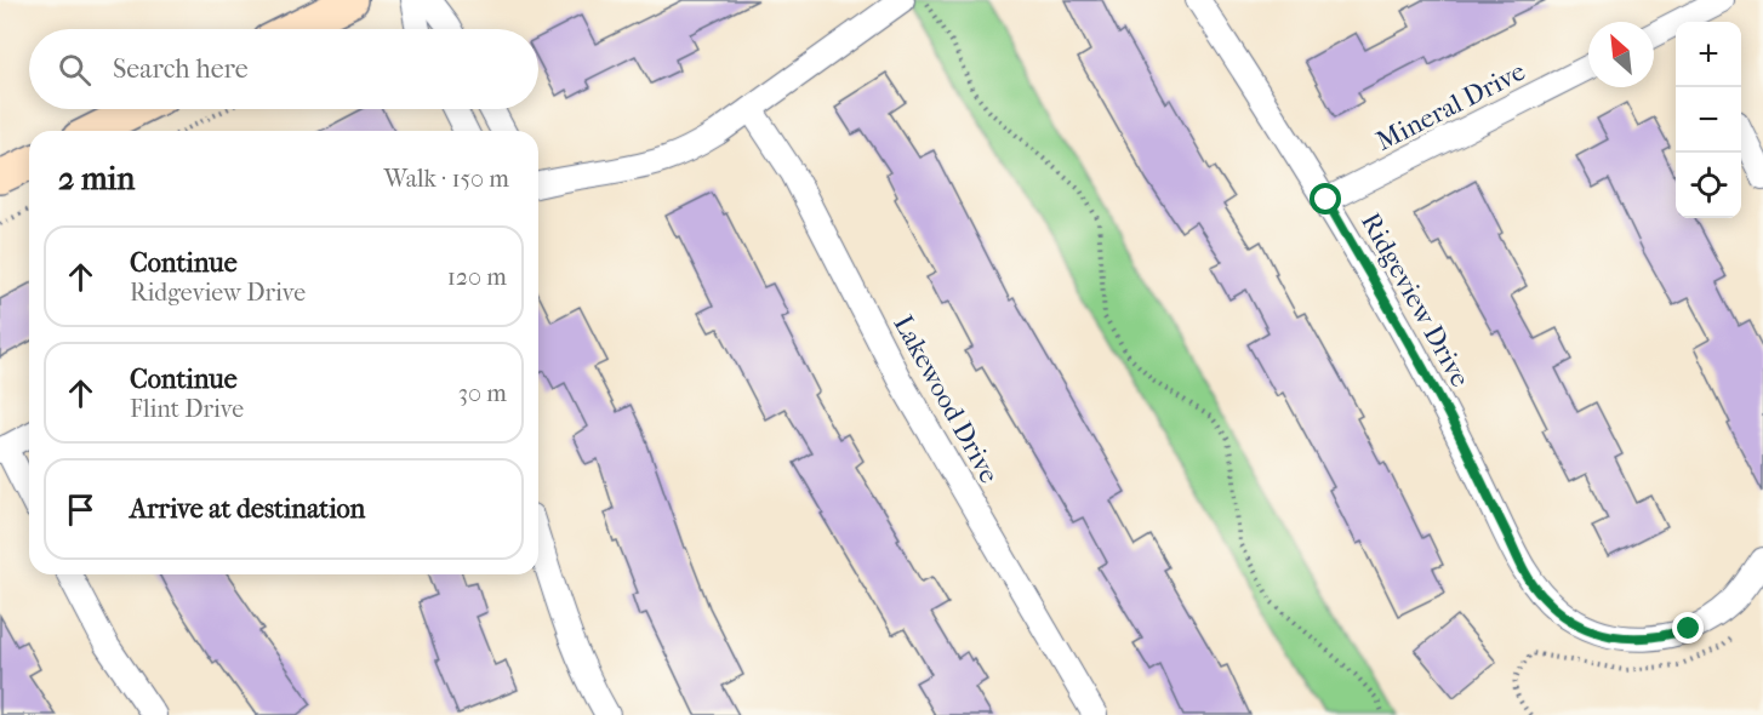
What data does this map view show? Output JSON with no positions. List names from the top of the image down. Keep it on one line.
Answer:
{"streets":{"street":["Mineral Drive","Ridgeview Drive","Lakewood Drive"]},"crossings":[["Mineral Drive","Ridgeview Drive"]],"north":"top left","page":{"map_buttons":["+","−"],"search":"Search here","heading":["2 min","Walk · 150 m"],"list":[["Continue","Ridgeview Drive","120 m"],["Continue","Flint Drive","30 m"],"Arrive at destination"]}}
